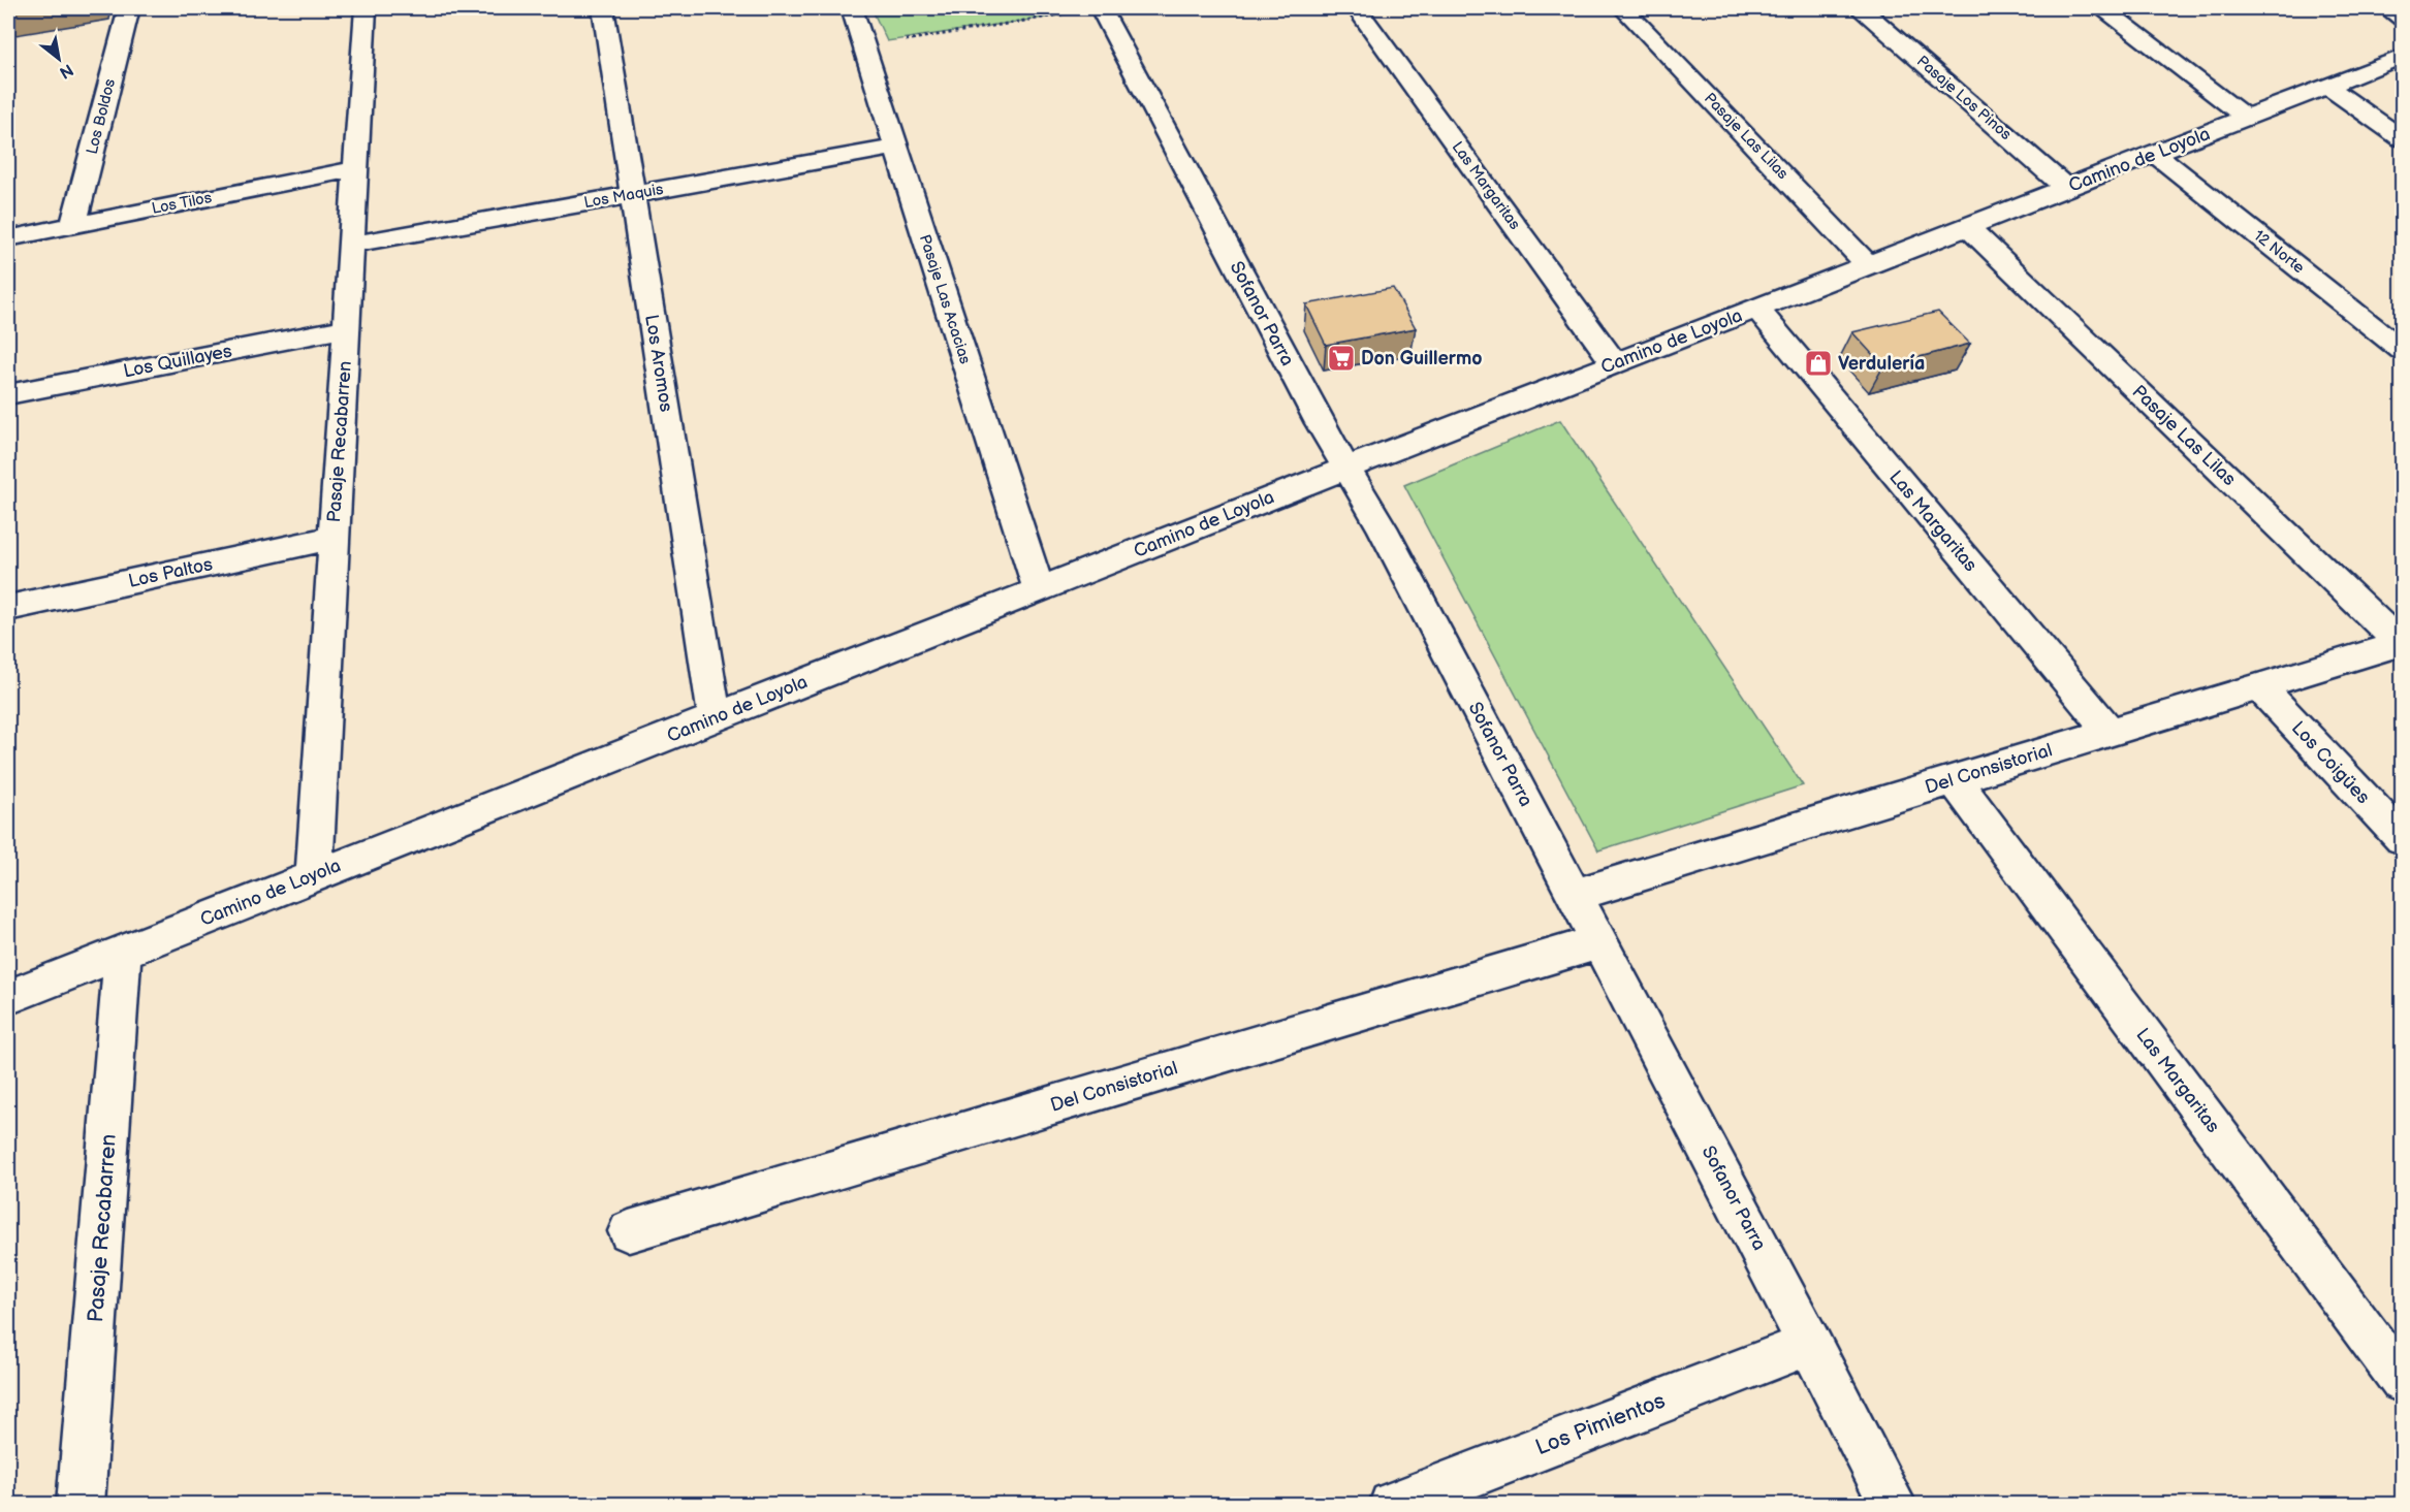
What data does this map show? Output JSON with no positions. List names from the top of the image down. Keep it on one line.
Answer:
{"streets":{"street":["Pasaje Los Pinos","Los Boldos","Pasaje Las Lilas","Camino de Loyola","Las Margaritas","Los Maquis","Los Tilos","12 Norte","Pasaje Las Acacias","Sofanor Parra","Los Quillayes","Los Aromos","Pasaje Recabarren","Los Paltos","Los Coigües","Del Consistorial","Los Pimientos"]},"crossings":[["Pasaje Los Pinos","Camino de Loyola"],["Los Boldos","Los Tilos"],["Pasaje Las Lilas","Camino de Loyola"],["Pasaje Las Lilas","Del Consistorial"],["Camino de Loyola","Las Margaritas"],["Camino de Loyola","12 Norte"],["Camino de Loyola","Pasaje Las Acacias"],["Camino de Loyola","Sofanor Parra"],["Camino de Loyola","Los Aromos"],["Camino de Loyola","Pasaje Recabarren"],["Las Margaritas","Del Consistorial"],["Los Maquis","Pasaje Las Acacias"],["Los Maquis","Los Aromos"],["Los Maquis","Pasaje Recabarren"],["Los Tilos","Pasaje Recabarren"],["Sofanor Parra","Del Consistorial"],["Sofanor Parra","Los Pimientos"],["Los Quillayes","Pasaje Recabarren"],["Pasaje Recabarren","Los Paltos"],["Los Coigües","Del Consistorial"]],"places":{"supermarket":["Don Guillermo"],"shop":["Verdulería"]},"north":"bottom right"}
